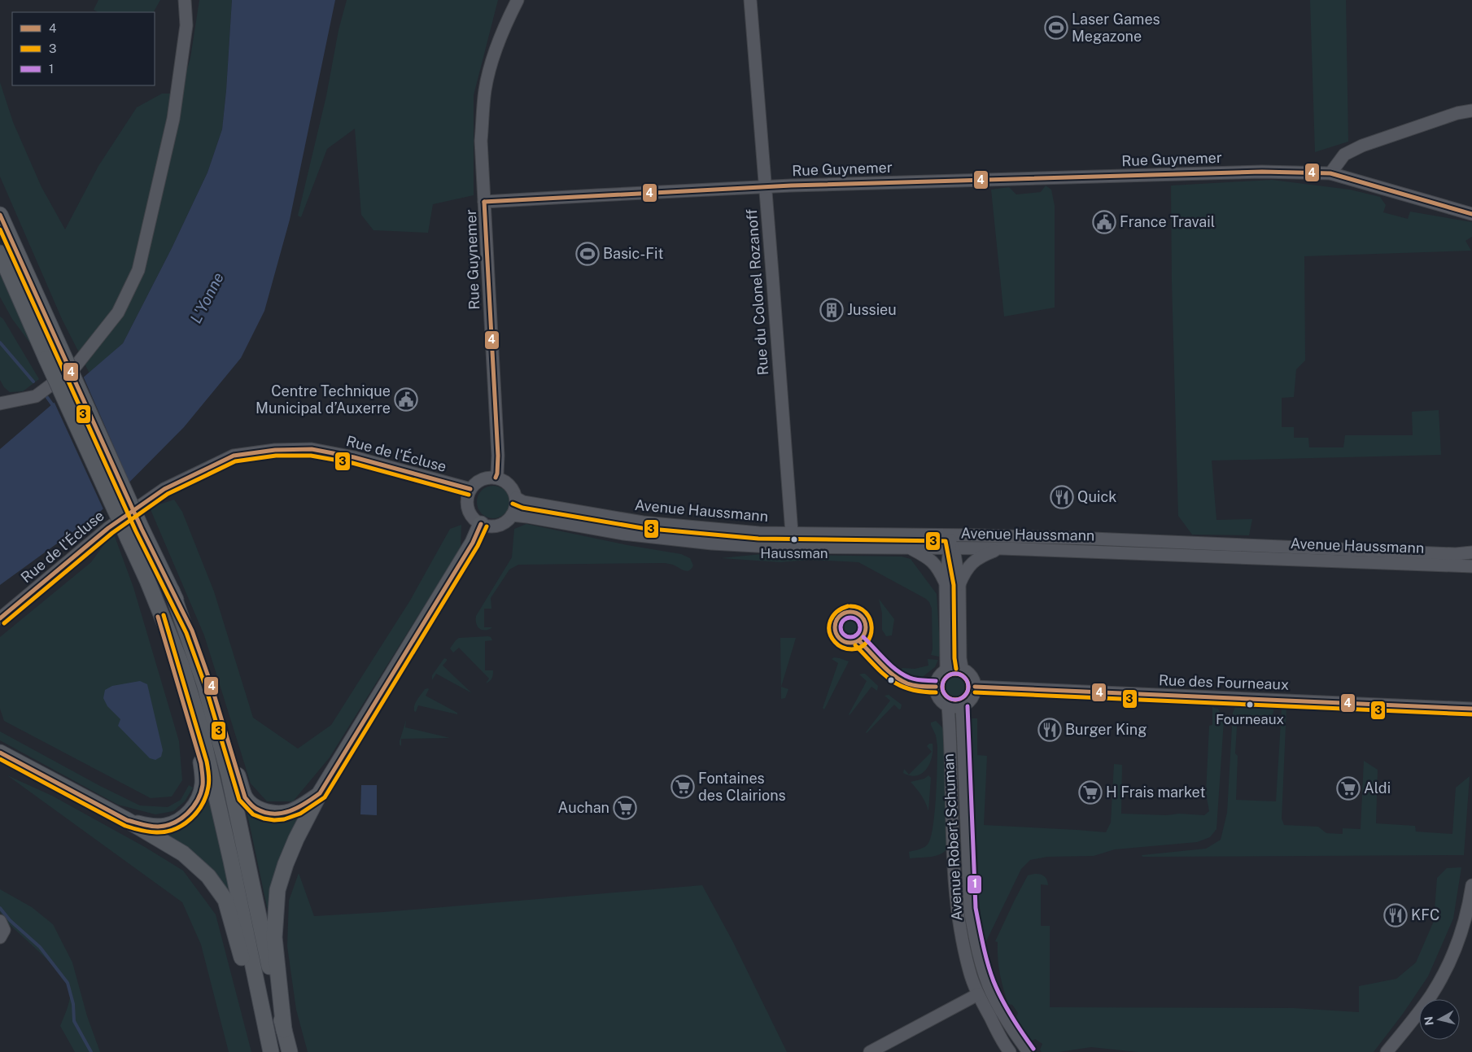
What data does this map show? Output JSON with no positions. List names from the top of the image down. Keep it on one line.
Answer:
{"streets":{"street":["Rue Guynemer","Rue du Colonel Rozanoff","Rue de l'Écluse","Avenue Haussmann","Rue des Fourneaux","Avenue Robert Schuman"]},"crossings":[["Rue Guynemer","Rue du Colonel Rozanoff"],["Rue Guynemer","Rue de l'Écluse"],["Rue Guynemer","Avenue Haussmann"],["Rue du Colonel Rozanoff","Avenue Haussmann"],["Rue de l'Écluse","Avenue Haussmann"],["Rue des Fourneaux","Avenue Robert Schuman"]],"water":["L'Yonne"],"places":{"sports":["Laser Games Megazone","Basic-Fit"],"public building":["France Travail","Centre Technique Municipal d’Auxerre"],"building":["Jussieu"],"restaurant":["Quick","Burger King","KFC"],"other":["Haussman","Fourneaux"],"supermarket":["Fontaines des Clairions","Aldi","H Frais market","Auchan"]},"lines":["transit line 4","transit line 3","transit line 1"],"legend":["4","3","1"],"north":"left"}
